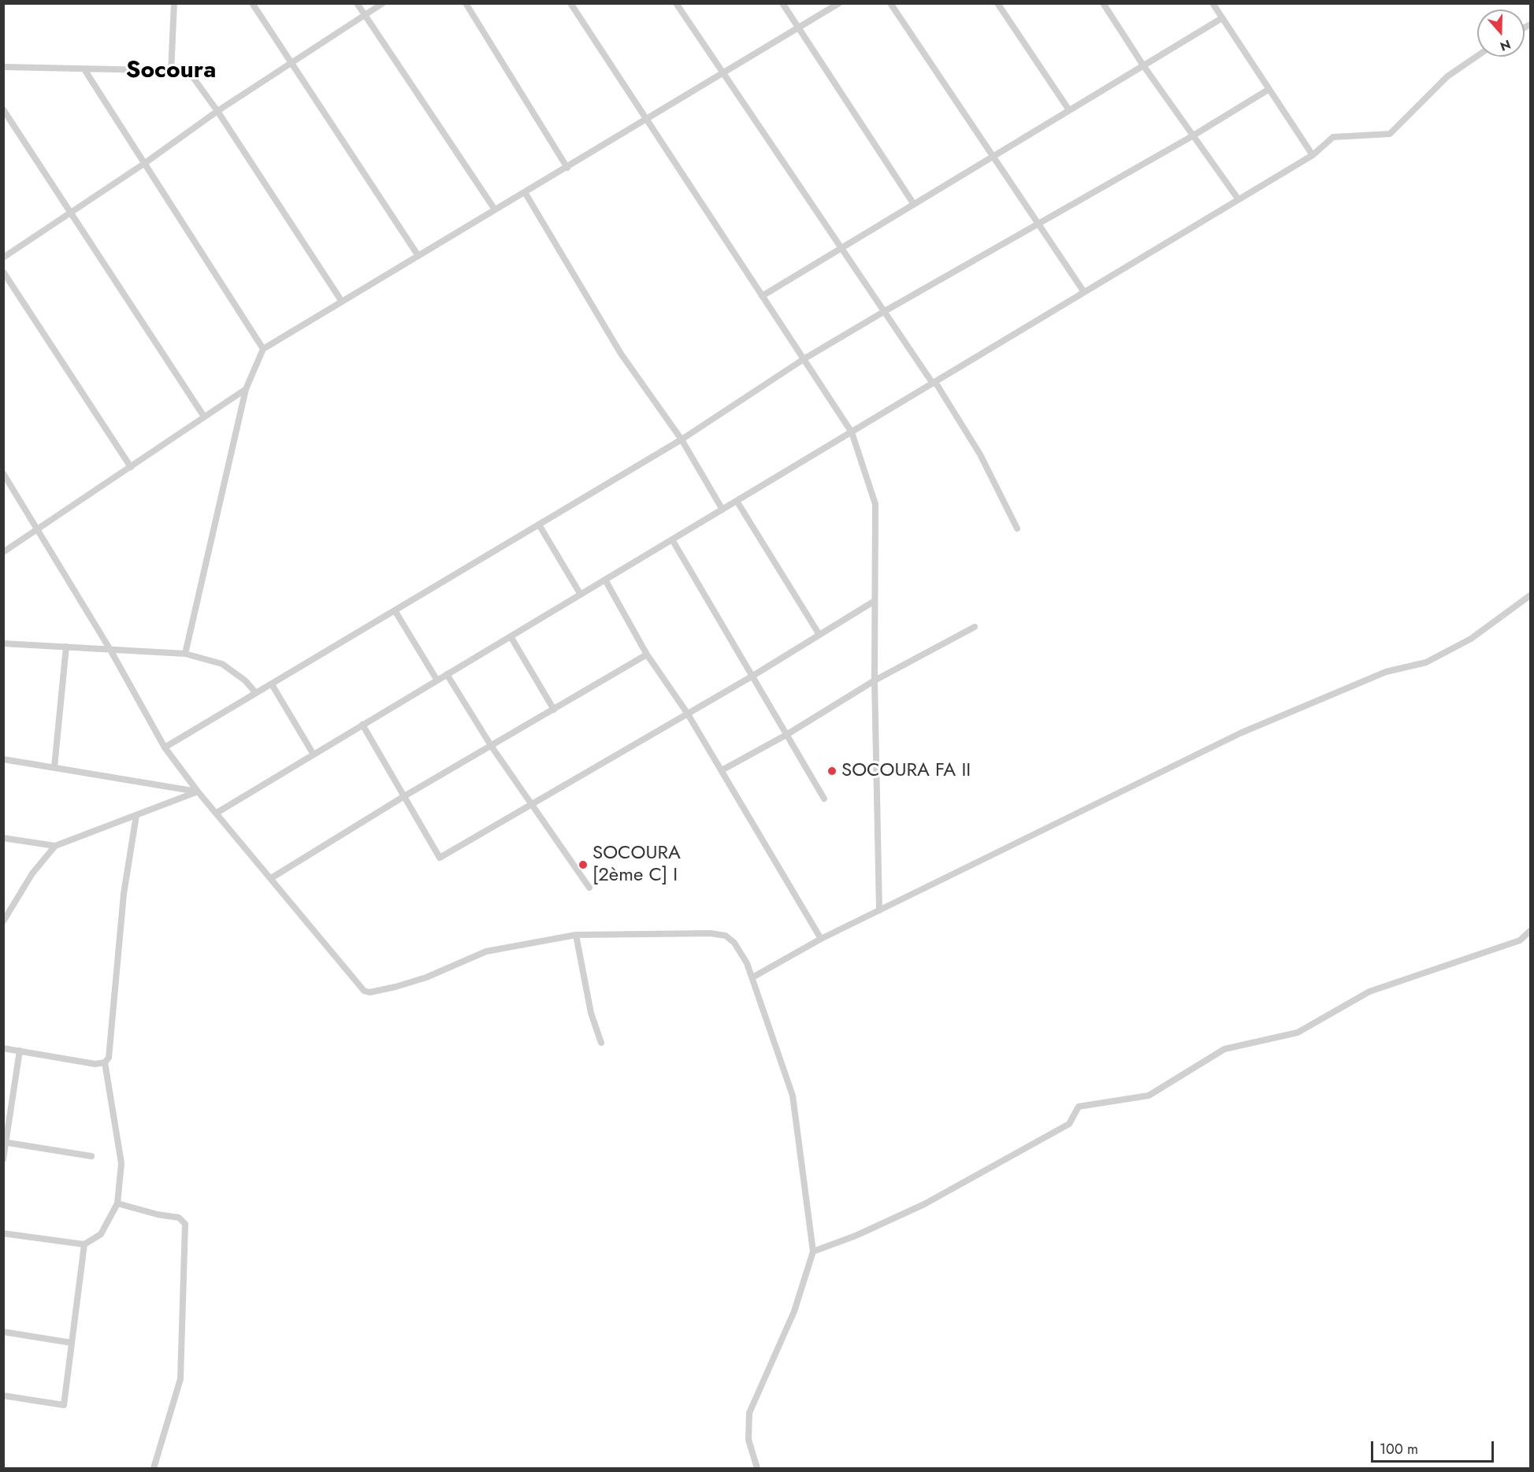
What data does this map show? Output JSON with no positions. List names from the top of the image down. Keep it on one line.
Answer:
{"districts":["Socoura"],"places":["SOCOURA FA II","SOCOURA [2ème C] I"],"scale_bar":"100 m","north":"bottom"}
